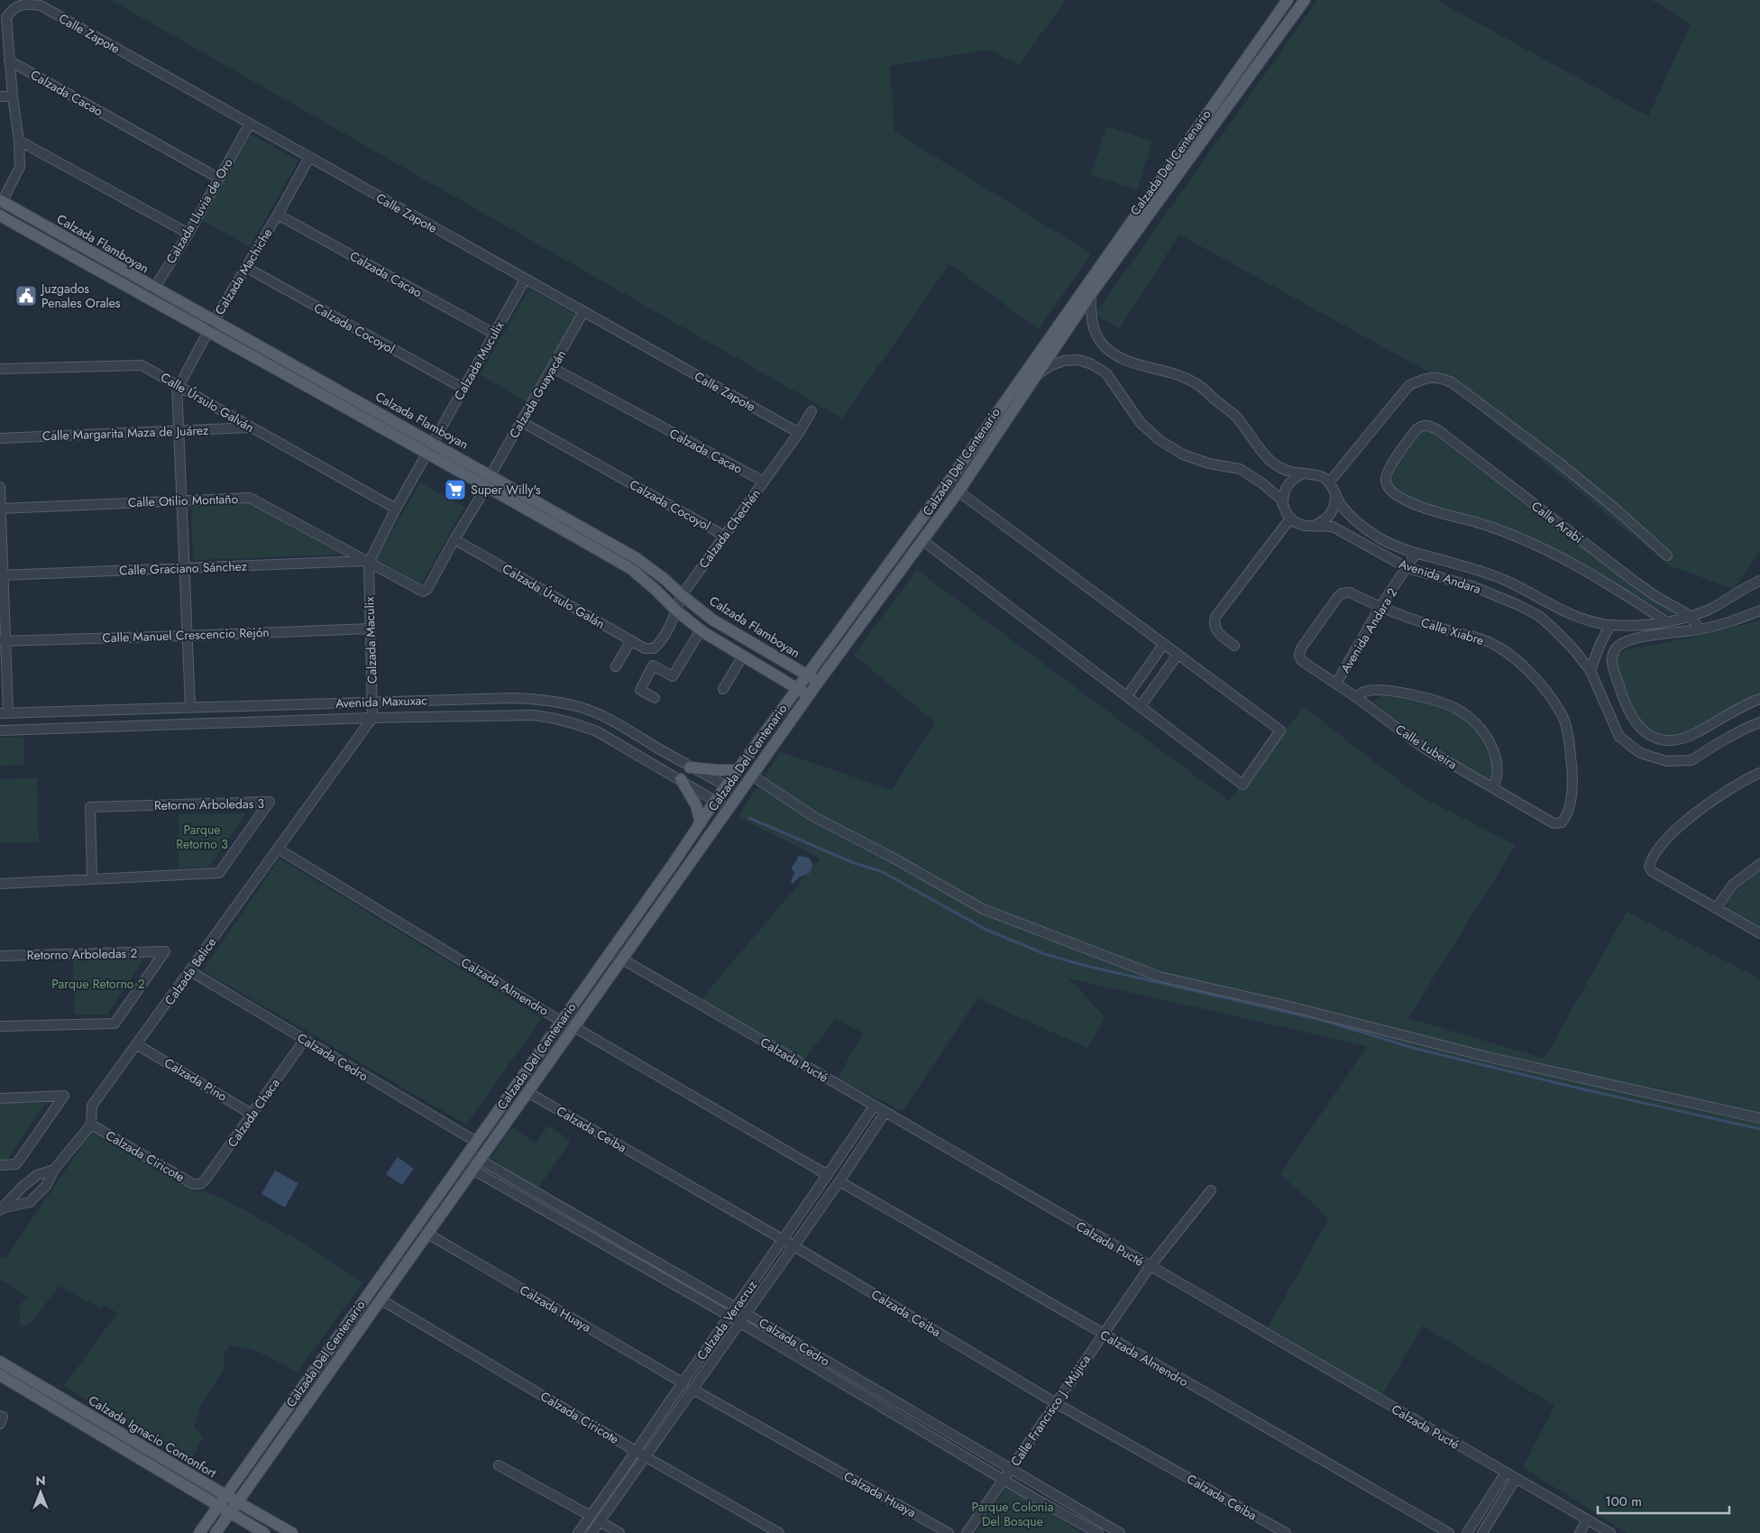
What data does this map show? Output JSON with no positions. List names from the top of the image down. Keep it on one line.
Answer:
{"streets":{"main road":["Calzada Del Centenario","Calzada Flamboyan","Calzada Ignacio Comonfort"],"street":["Calle Zapote","Calzada Cacao","Calzada Lluvia de Oro","Calzada Machiche","Calzada Cocoyol","Calzada Muculix","Calzada Guayacán","Calle Úrsulo Galván","Calle Margarita Maza de Juárez","Calle Otilio Montaño","Calle Arabí","Calzada Chechén","Calle Graciano Sánchez","Avenida Andara","Calzada Úrsulo Galán","Avenida Andara 2","Calle Xiabre","Calle Manuel Crescencio Rejón","Calzada Maculix","Avenida Maxuxac","Calle Lubeira","Retorno Arboledas 3","Retorno Arboledas 2","Calzada Belice","Calzada Almendro","Calzada Cedro","Calzada Pucté","Calzada Pino","Calzada Chaca","Calzada Ceiba","Calzada Ciricote","Calzada Huaya","Calzada Veracruz","Calle Francisco J. Mújica"]},"crossings":[["Calle Zapote","Calzada Lluvia de Oro"],["Calle Zapote","Calzada Machiche"],["Calle Zapote","Calzada Muculix"],["Calle Zapote","Calzada Guayacán"],["Calle Zapote","Calzada Chechén"],["Calzada Cacao","Calzada Lluvia de Oro"],["Calzada Cacao","Calzada Machiche"],["Calzada Cacao","Calzada Muculix"],["Calzada Cacao","Calzada Guayacán"],["Calzada Cacao","Calzada Chechén"],["Calzada Del Centenario","Calzada Flamboyan"],["Calzada Del Centenario","Avenida Maxuxac"],["Calzada Del Centenario","Calzada Almendro"],["Calzada Del Centenario","Calzada Cedro"],["Calzada Del Centenario","Calzada Pucté"],["Calzada Del Centenario","Calzada Ceiba"],["Calzada Del Centenario","Calzada Ciricote"],["Calzada Del Centenario","Calzada Huaya"],["Calzada Del Centenario","Calzada Ignacio Comonfort"],["Calzada Lluvia de Oro","Calzada Flamboyan"],["Calzada Flamboyan","Calzada Machiche"],["Calzada Flamboyan","Calzada Muculix"],["Calzada Flamboyan","Calzada Guayacán"],["Calzada Flamboyan","Calzada Chechén"],["Calzada Machiche","Calzada Cocoyol"],["Calzada Machiche","Calle Úrsulo Galván"],["Calzada Cocoyol","Calzada Muculix"],["Calzada Cocoyol","Calzada Guayacán"],["Calzada Cocoyol","Calzada Chechén"],["Calzada Muculix","Calle Úrsulo Galván"],["Calzada Muculix","Calle Otilio Montaño"],["Calzada Muculix","Calle Graciano Sánchez"],["Calzada Muculix","Calzada Maculix"],["Calzada Guayacán","Calle Otilio Montaño"],["Calzada Guayacán","Calzada Úrsulo Galán"],["Calle Úrsulo Galván","Calle Margarita Maza de Juárez"],["Calle Otilio Montaño","Calle Graciano Sánchez"],["Calle Otilio Montaño","Calzada Maculix"],["Calle Arabí","Avenida Andara"],["Calzada Chechén","Calzada Úrsulo Galán"],["Calle Graciano Sánchez","Calzada Maculix"],["Avenida Andara","Avenida Andara 2"],["Avenida Andara 2","Calle Xiabre"],["Avenida Andara 2","Calle Lubeira"],["Calle Xiabre","Calle Lubeira"],["Calle Manuel Crescencio Rejón","Calzada Maculix"],["Calzada Maculix","Avenida Maxuxac"],["Calzada Maculix","Calzada Belice"],["Avenida Maxuxac","Calzada Belice"],["Calzada Belice","Calzada Almendro"],["Calzada Belice","Calzada Cedro"],["Calzada Belice","Calzada Pino"],["Calzada Belice","Calzada Ciricote"],["Calzada Almendro","Calzada Veracruz"],["Calzada Almendro","Calle Francisco J. Mújica"],["Calzada Cedro","Calzada Chaca"],["Calzada Cedro","Calzada Veracruz"],["Calzada Cedro","Calle Francisco J. Mújica"],["Calzada Pucté","Calzada Veracruz"],["Calzada Pucté","Calle Francisco J. Mújica"],["Calzada Pino","Calzada Chaca"],["Calzada Chaca","Calzada Ciricote"],["Calzada Ceiba","Calzada Veracruz"],["Calzada Ceiba","Calle Francisco J. Mújica"],["Calzada Ciricote","Calzada Veracruz"],["Calzada Huaya","Calzada Veracruz"]],"parks":["Parque Retorno 3","Parque Retorno 2","Parque Colonia Del Bosque"],"places":{"public building":["Juzgados Penales Orales"],"supermarket":["Super Willy's"]},"scale_bar":"100 m","north":"top"}
